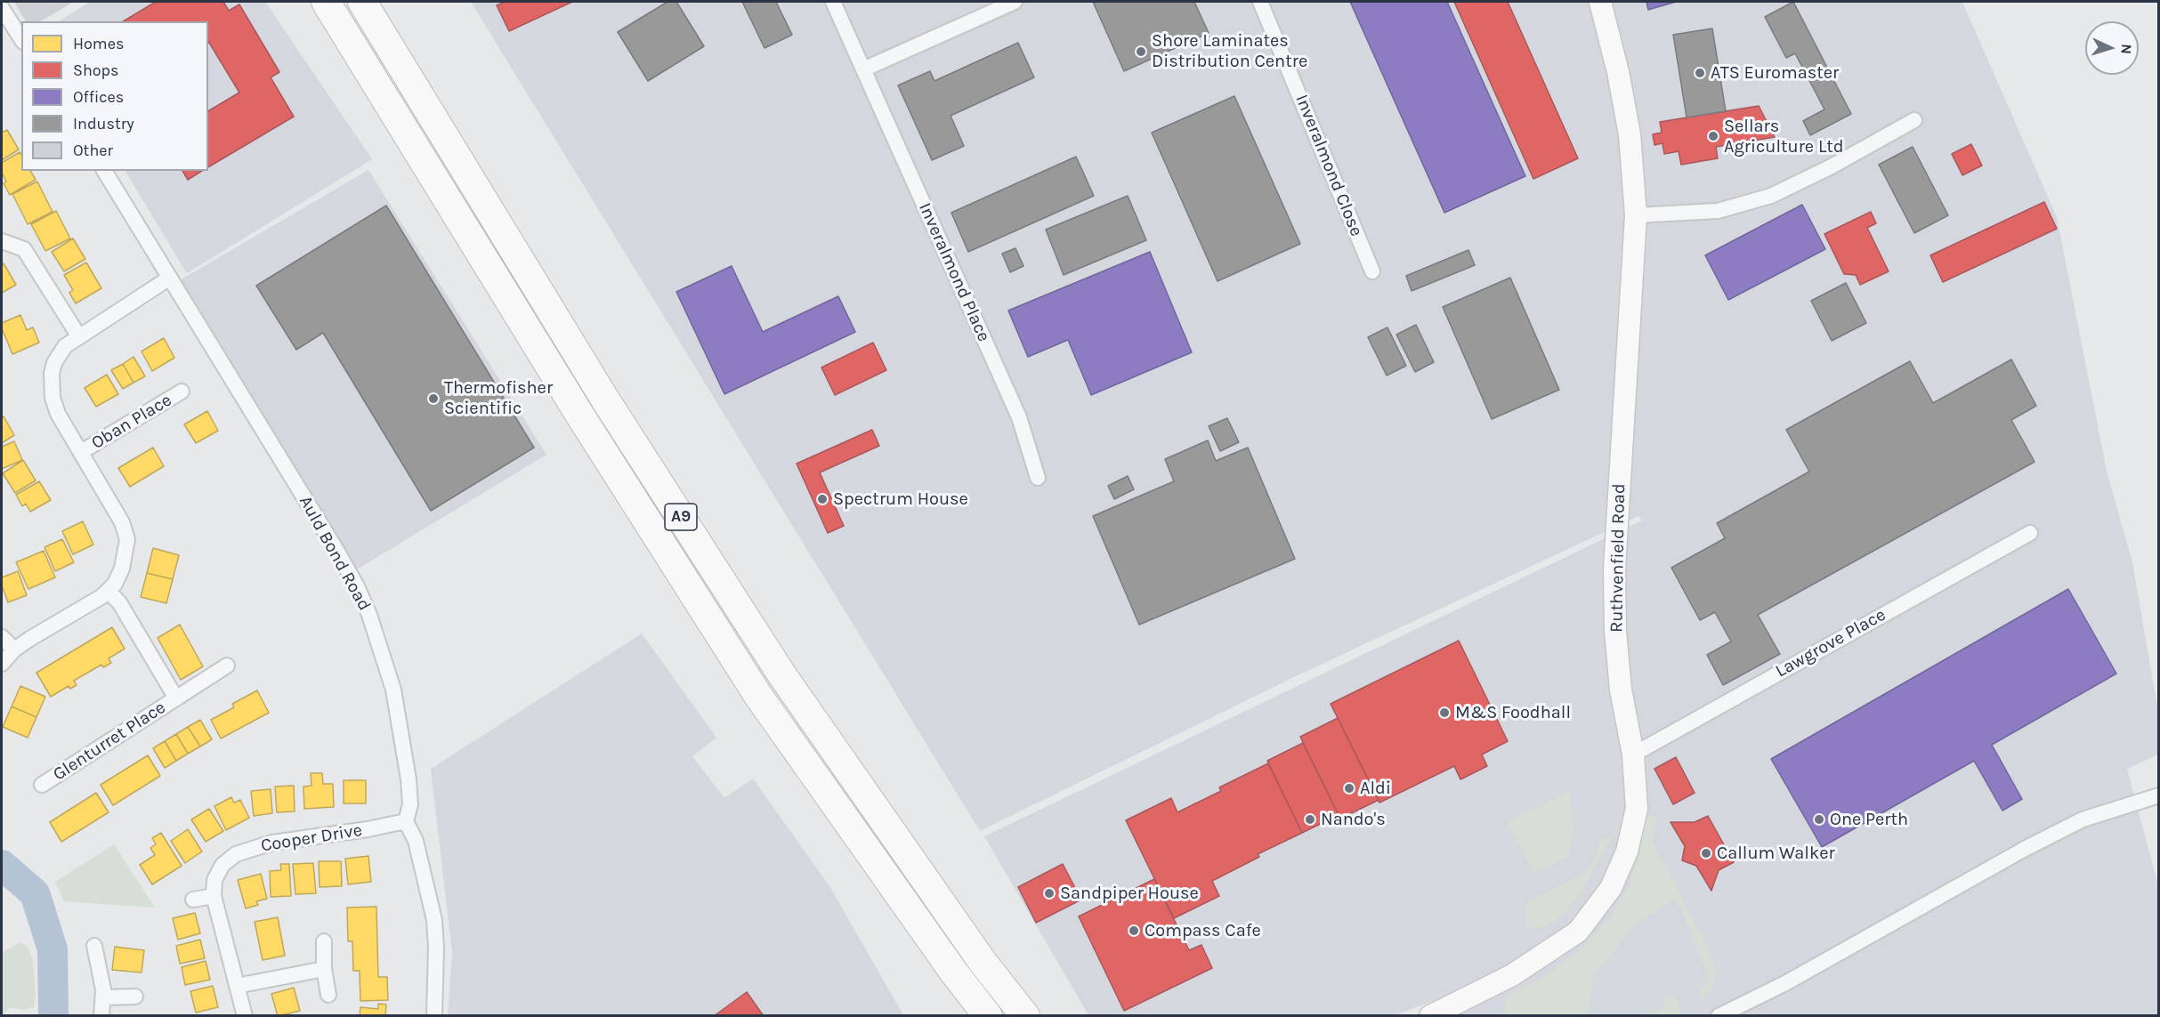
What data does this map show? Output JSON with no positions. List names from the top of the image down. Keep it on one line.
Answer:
{"streets":{"highway":["A9"],"street":["Inveralmond Close","Inveralmond Place","Oban Place","Auld Bond Road","Ruthvenfield Road","Lawgrove Place","Glenturret Place","Cooper Drive"]},"crossings":[["Auld Bond Road","Cooper Drive"],["Ruthvenfield Road","Lawgrove Place"]],"places":["Shore Laminates Distribution Centre","ATS Euromaster","Sellars Agriculture Ltd","Thermofisher Scientific","Spectrum House","M&S Foodhall","Aldi","Nando's","One Perth","Callum Walker","Sandpiper House","Compass Cafe"],"legend":["Homes","Shops","Offices","Industry","Other"],"north":"right"}
